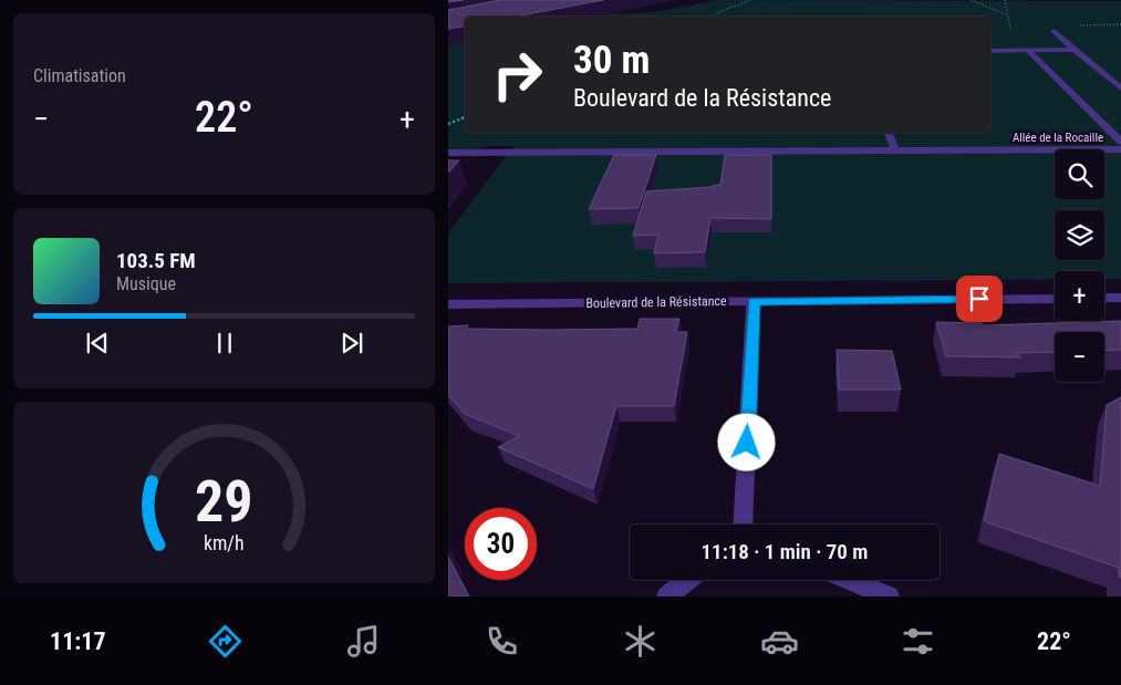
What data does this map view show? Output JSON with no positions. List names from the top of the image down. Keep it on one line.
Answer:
{"streets":{"street":["Allée de la Rocaille","Boulevard de la Résistance"]},"page":{"tile":"Climatisation","turn":["30 m","Boulevard de la Résistance"],"heat":["−","22°","+"],"map_buttons":["+","−"],"song":["103.5 FM","Musique"],"limit":"30","trip":"11:18 · 1 min · 70 m","tabs":["11:17","22°"],"gauge":["29","km/h"]}}
